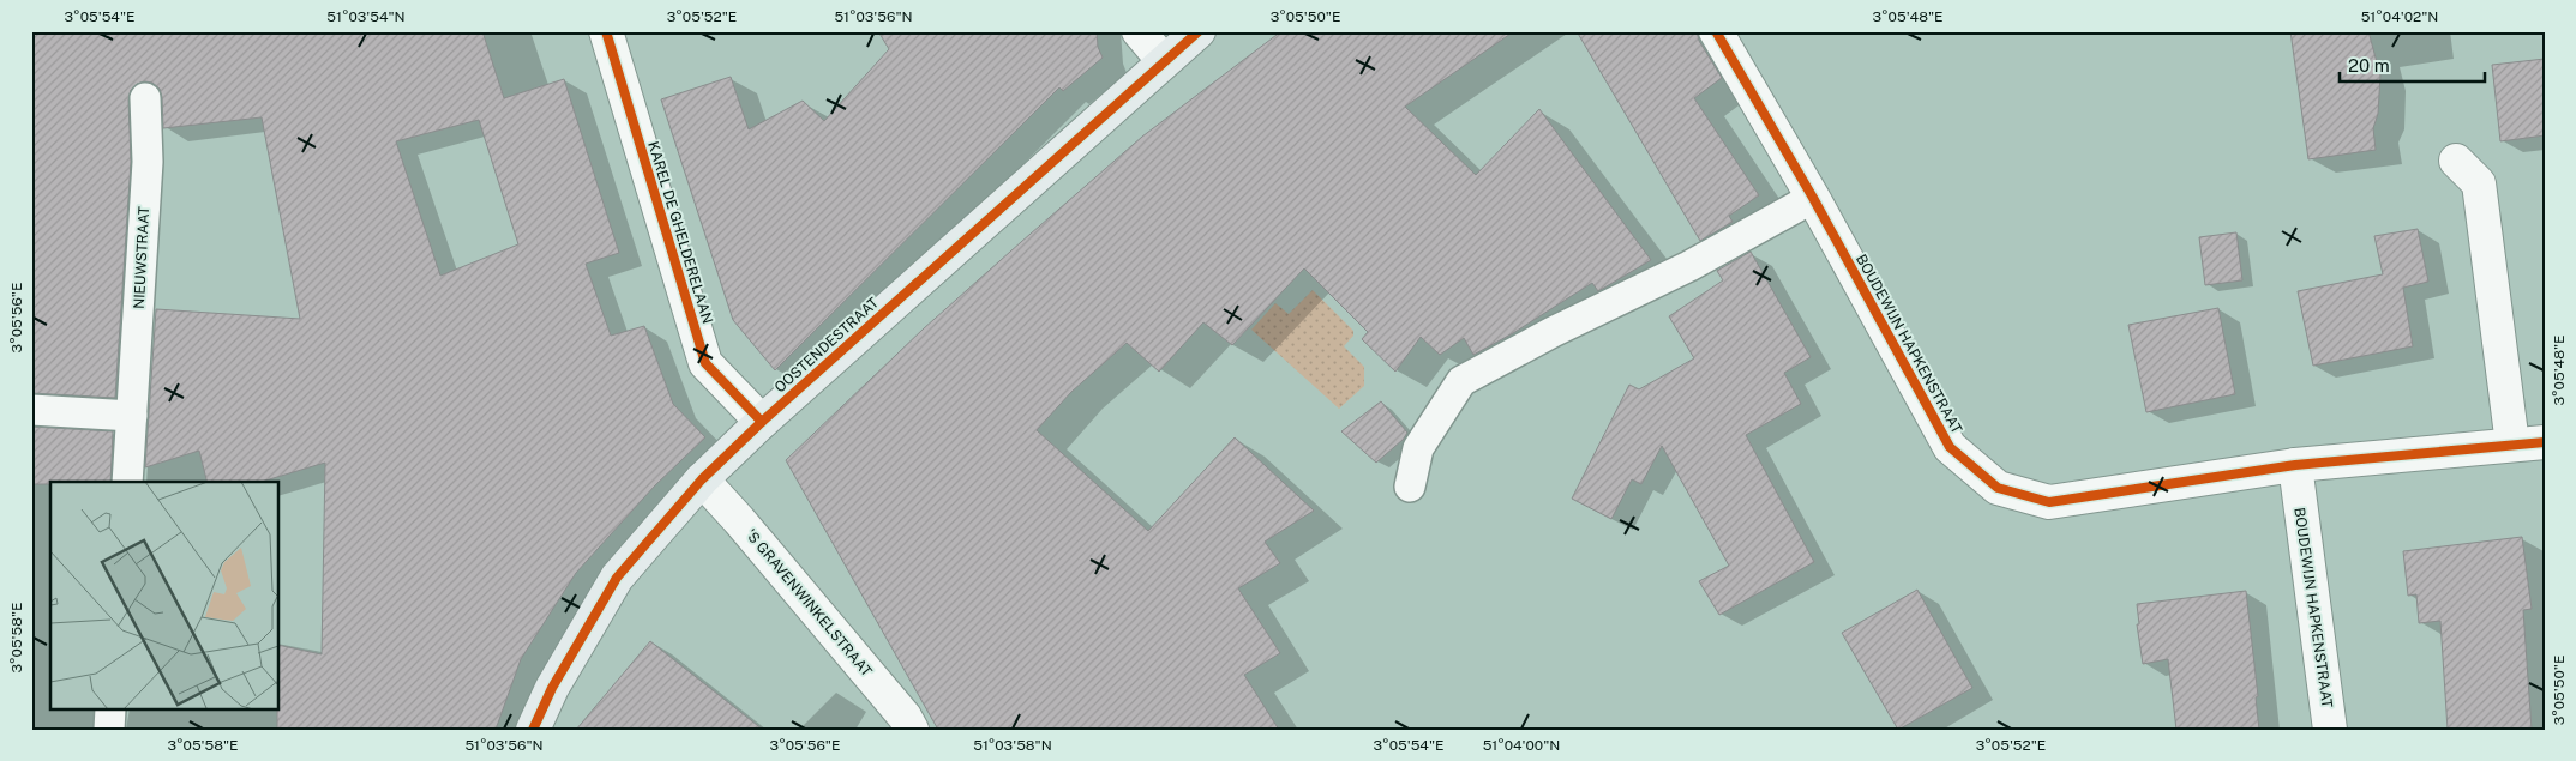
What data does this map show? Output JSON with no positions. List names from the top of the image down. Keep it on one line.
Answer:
{"streets":{"street":["KAREL DE GHELDERELAAN","BOUDEWIJN HAPKENSTRAAT","OOSTENDESTRAAT","'S GRAVENWINKELSTRAAT"],"lane":["NIEUWSTRAAT"]},"crossings":[["KAREL DE GHELDERELAAN","OOSTENDESTRAAT"],["OOSTENDESTRAAT","'S GRAVENWINKELSTRAAT"]],"scale_bar":"20 m","coordinates":["3°05'54\"E","51°03'54\"N","3°05'52\"E","51°03'56\"N","3°05'50\"E","3°05'48\"E","51°04'02\"N","3°05'56\"E","3°05'58\"E","51°03'58\"N","51°04'00\"N"]}
